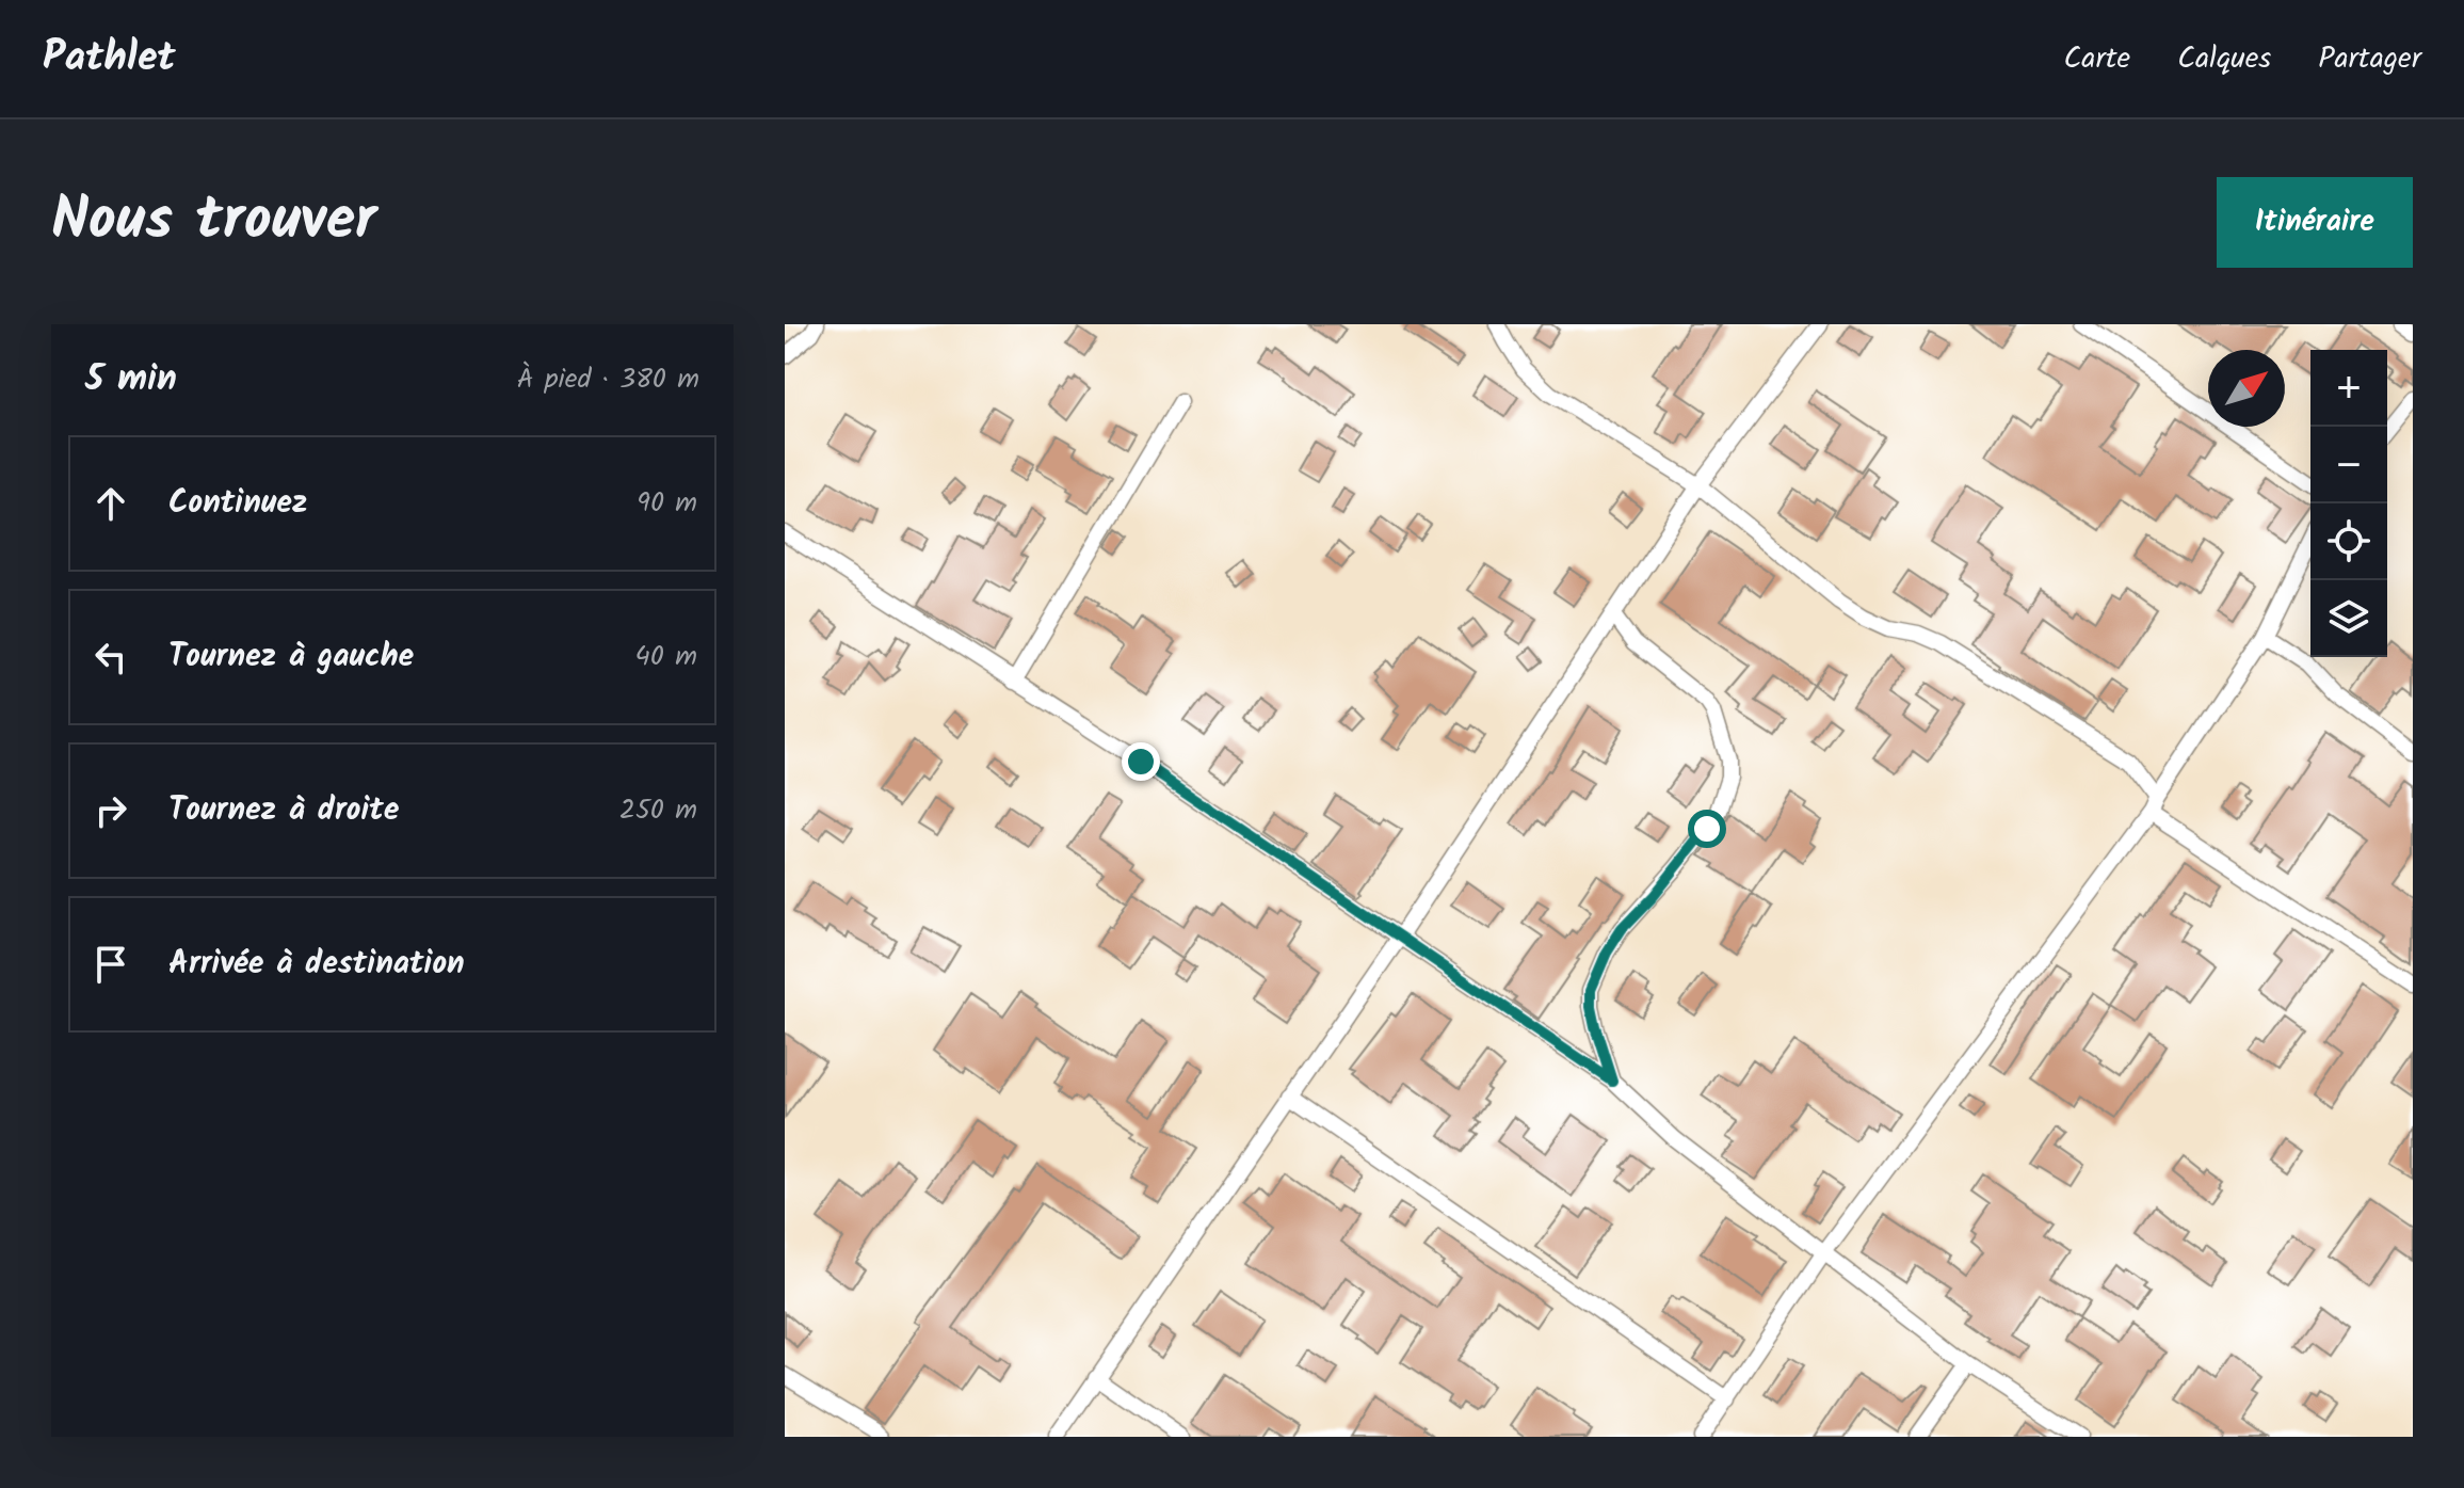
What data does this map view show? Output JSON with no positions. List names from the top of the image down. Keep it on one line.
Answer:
{"north":"top right","page":{"header":"Pathlet","nav":["Carte","Calques","Partager"],"title":"Nous trouver","buttons":"Itinéraire","heading":["5 min","À pied · 380 m"],"map_buttons":["+","−"],"list":[["Continuez","90 m"],["Tournez à gauche","40 m"],["Tournez à droite","250 m"],"Arrivée à destination"]}}
